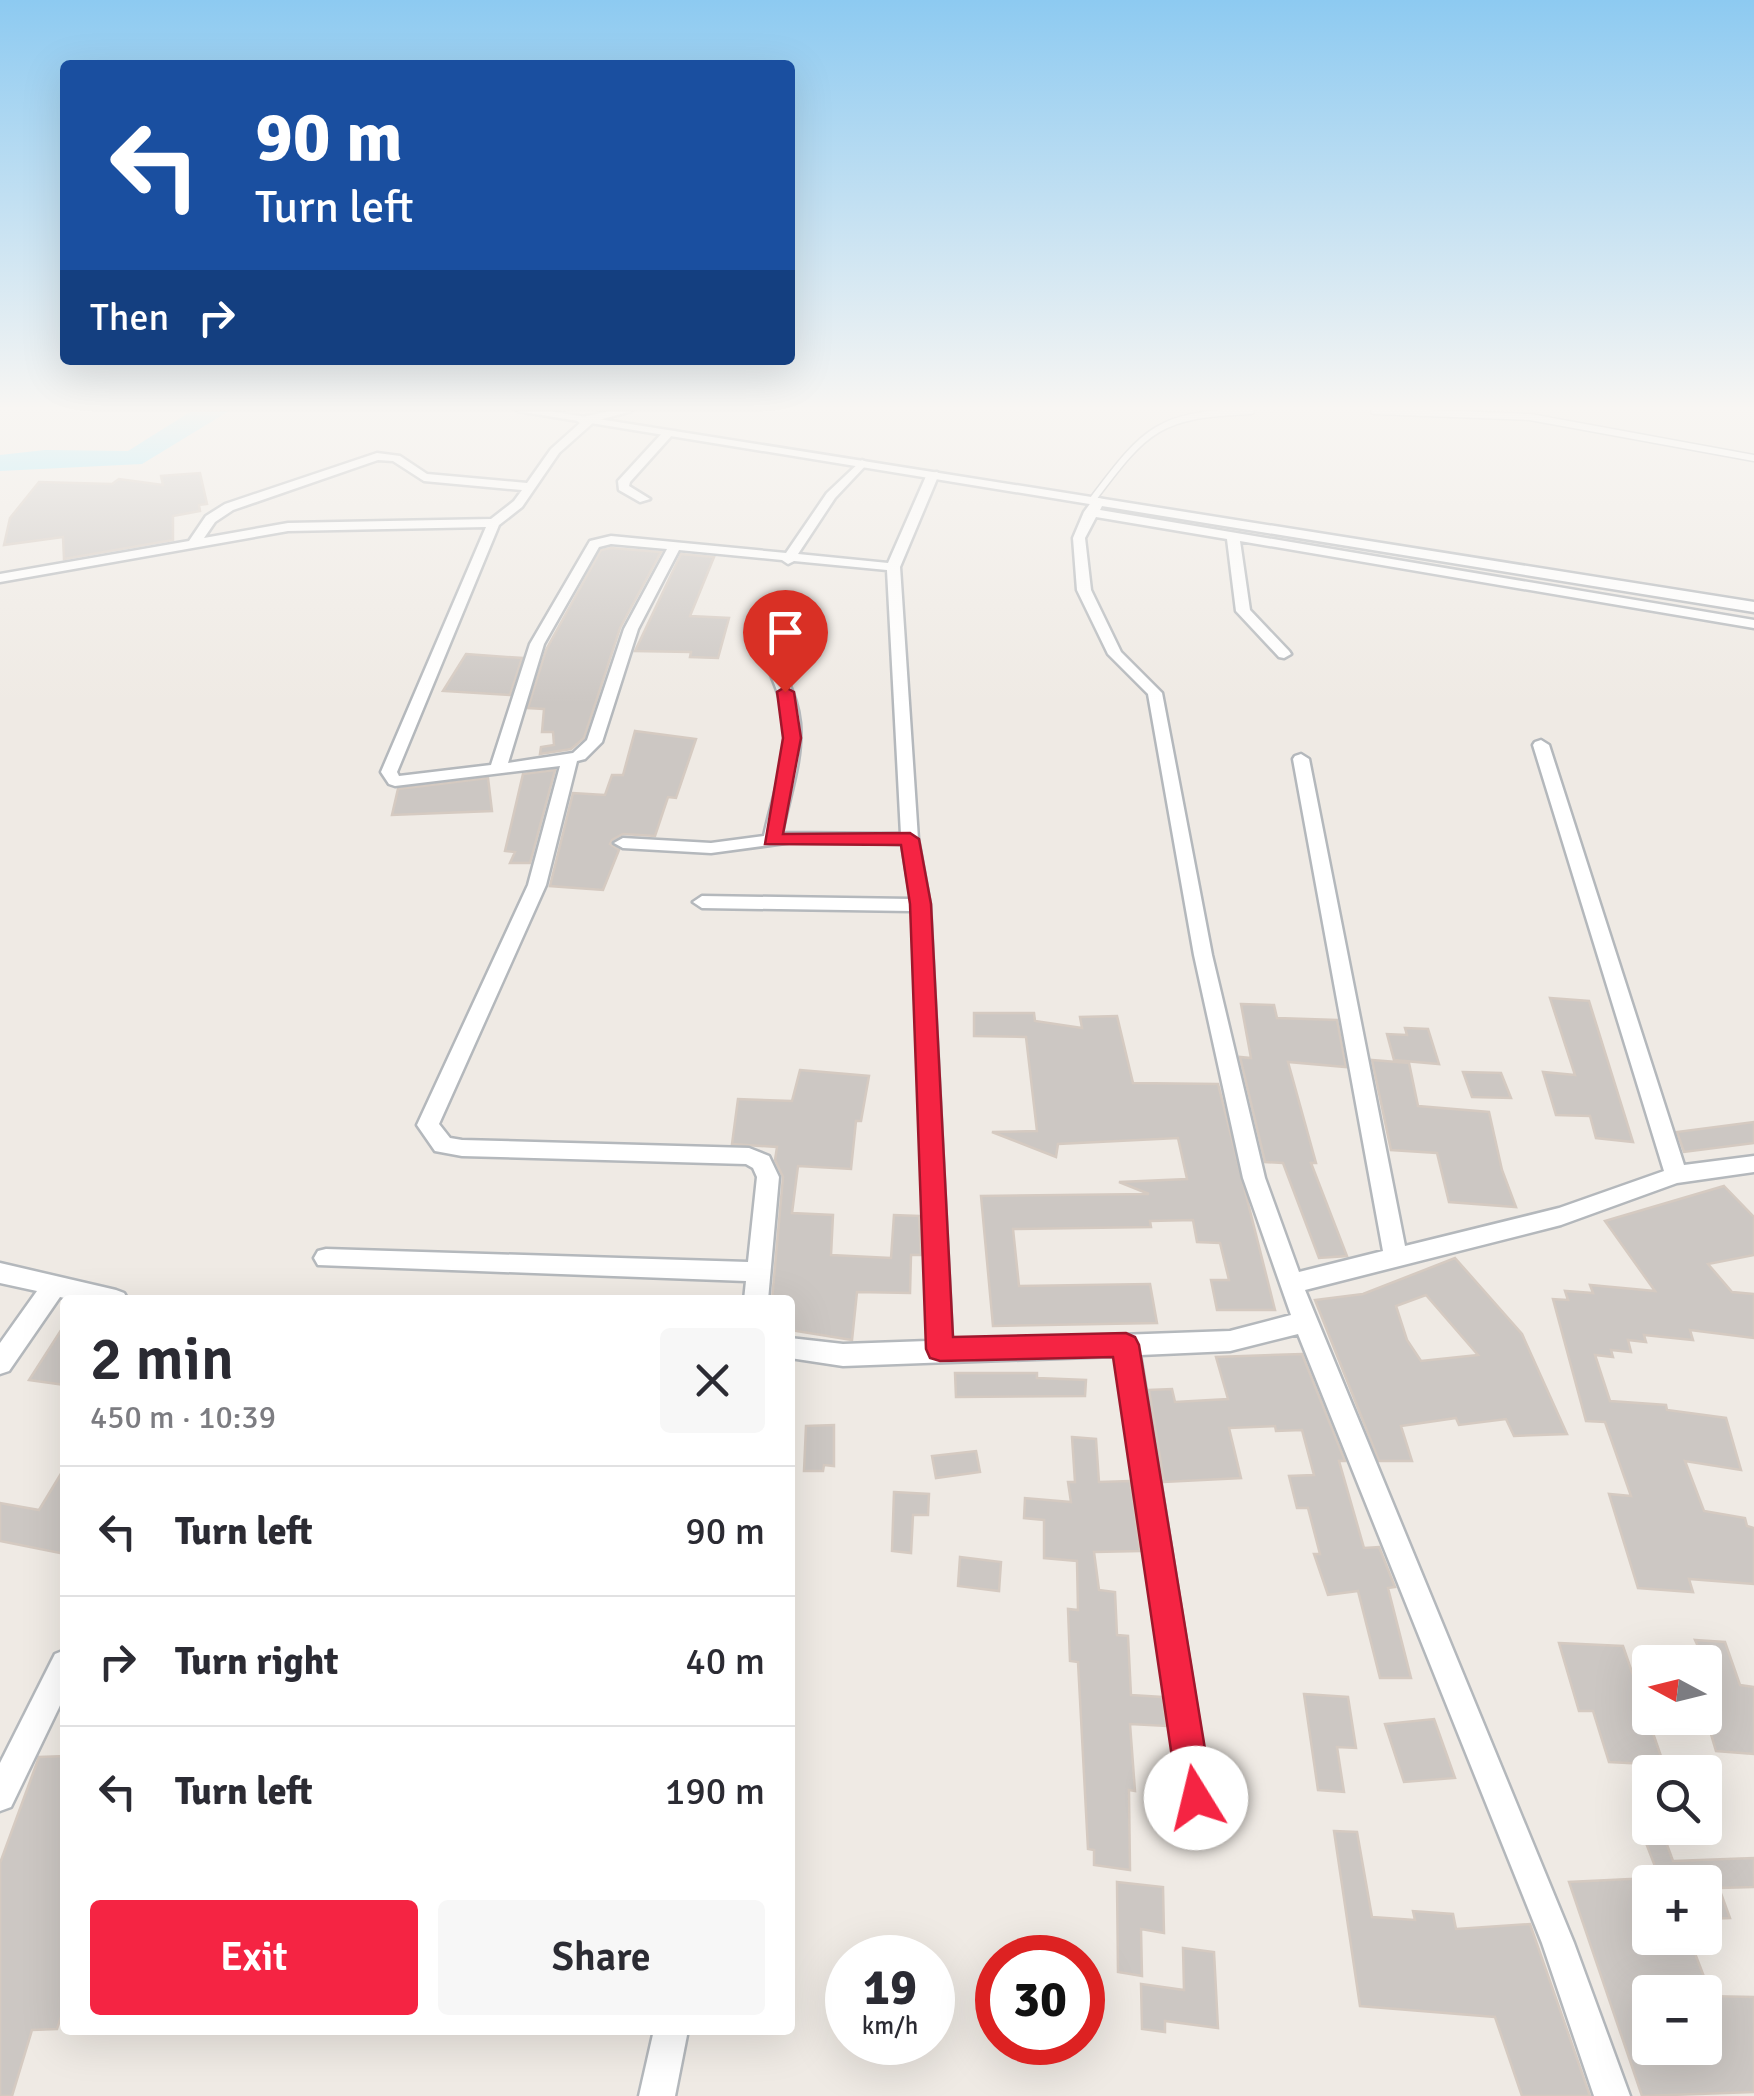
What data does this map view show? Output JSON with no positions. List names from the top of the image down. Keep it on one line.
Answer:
{"north":"left","page":{"turn":["90 m","Turn left"],"then":"Then","heading":["2 min","450 m · 10:39"],"list":[{"name":"Turn left","value":"90 m"},{"name":"Turn right","value":"40 m"},{"name":"Turn left","value":"190 m"}],"map_buttons":["+","−"],"buttons":["Exit","Share"],"speed":"19 km/h","limit":"30"}}
